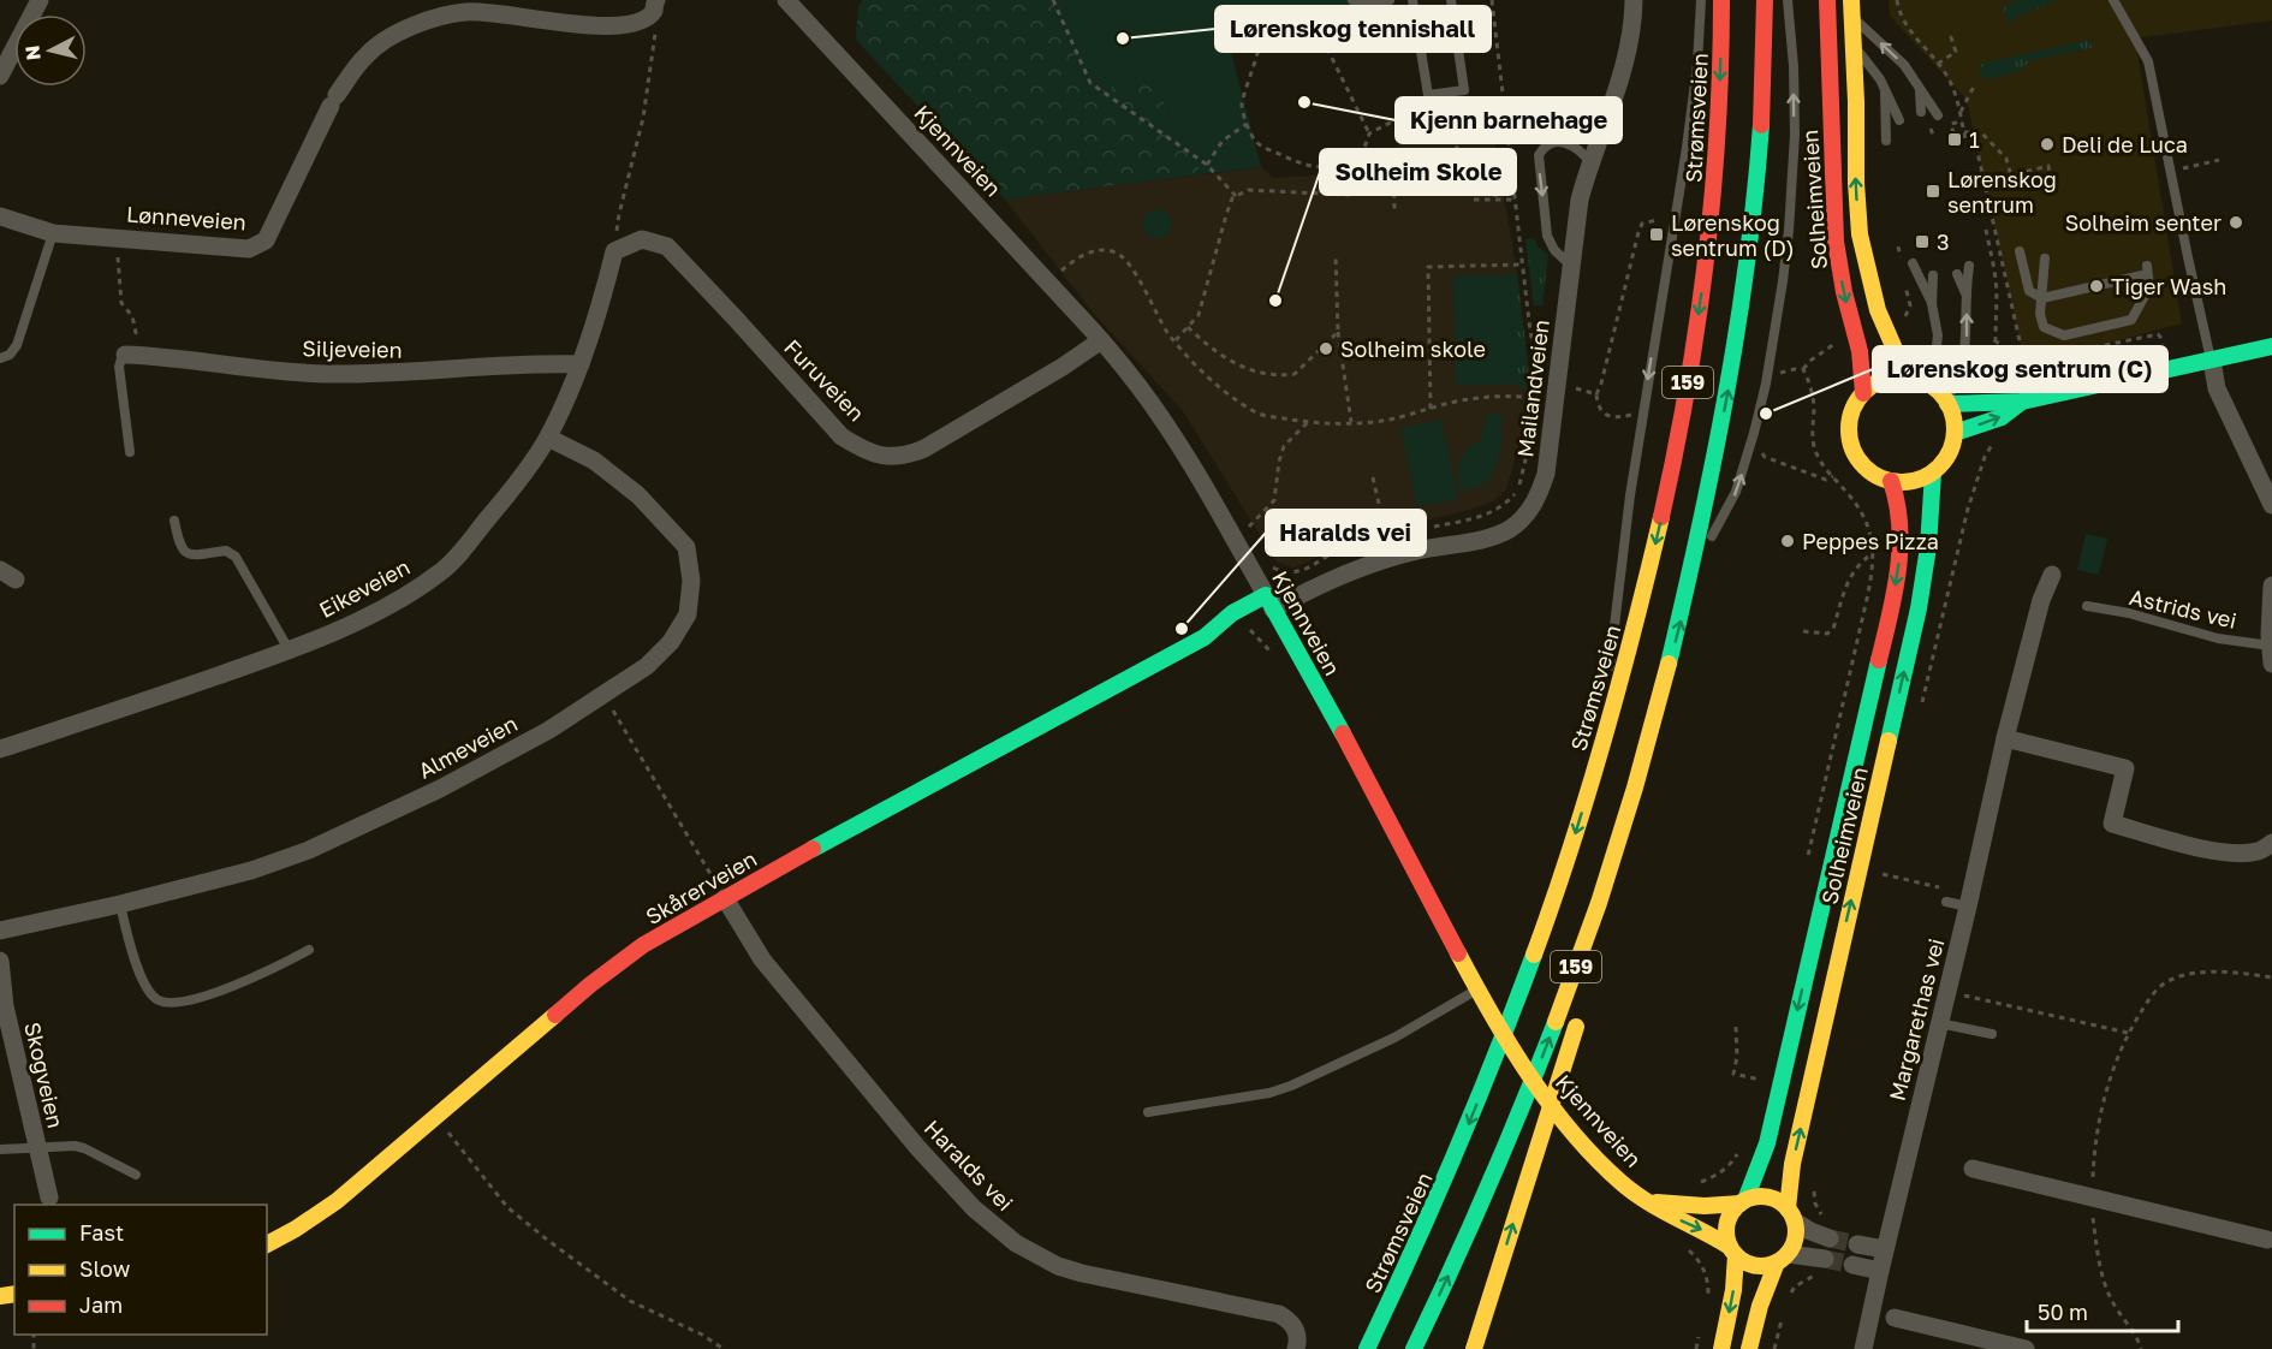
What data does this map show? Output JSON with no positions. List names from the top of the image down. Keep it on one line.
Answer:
{"streets":{"main road":["Strømsveien","Kjennveien","Solheimveien","159","Skårerveien"],"street":["Lønneveien","Siljeveien","Furuveien","Mailandveien","Eikeveien","Almeveien","Margarethas vei","Skogveien","Haralds vei"],"lane":["Astrids vei"]},"crossings":[["Kjennveien","Solheimveien"],["Kjennveien","Furuveien"],["Kjennveien","Mailandveien"],["Kjennveien","Skårerveien"],["Siljeveien","Eikeveien"],["Furuveien","Eikeveien"],["Mailandveien","Skårerveien"],["Eikeveien","Almeveien"],["Skårerveien","Haralds vei"]],"places":{"other":["Lørenskog tennishall","Kjenn barnehage","Deli de Luca","Solheim senter","Tiger Wash","Solheim Skole","Solheim skole","Lørenskog sentrum (C)","Peppes Pizza","Haralds vei"],"transit":["1","Lørenskog sentrum","Lørenskog sentrum (D)","3"]},"legend":["Fast","Slow","Jam"],"scale_bar":"50 m","north":"left"}
